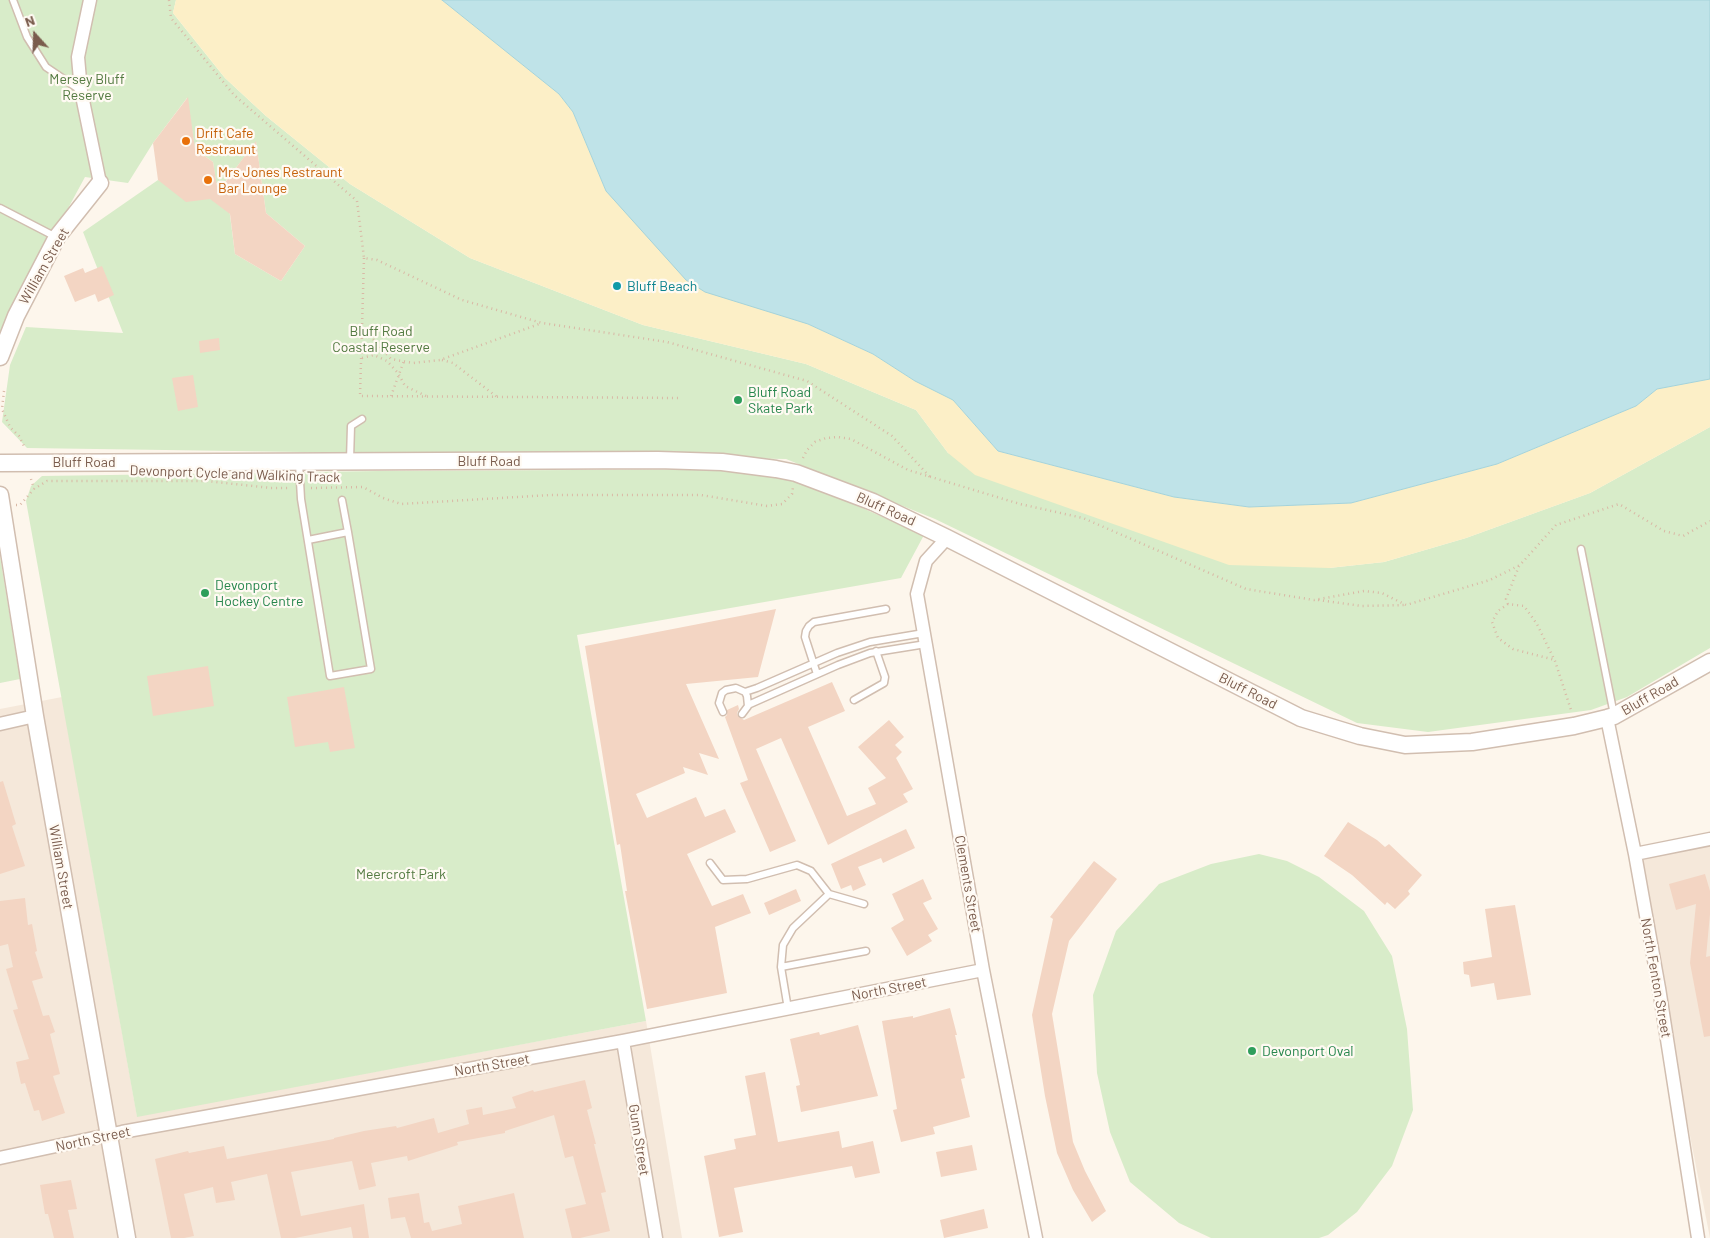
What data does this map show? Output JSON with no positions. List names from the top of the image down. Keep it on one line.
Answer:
{"streets":{"street":["William Street","Bluff Road","Clements Street","North Fenton Street","North Street","Gunn Street"],"path":["Devonport Cycle and Walking Track"]},"crossings":[["William Street","Devonport Cycle and Walking Track"],["William Street","North Street"],["Bluff Road","Devonport Cycle and Walking Track"],["Bluff Road","Clements Street"],["Bluff Road","North Fenton Street"],["Clements Street","North Street"],["North Street","Gunn Street"]],"parks":["Mersey Bluff Reserve","Bluff Road Coastal Reserve","Meercroft Park"],"places":["Drift Cafe Restraunt","Mrs Jones Restraunt Bar Lounge","Bluff Beach","Bluff Road Skate Park","Devonport Hockey Centre","Devonport Oval"],"north":"top"}
